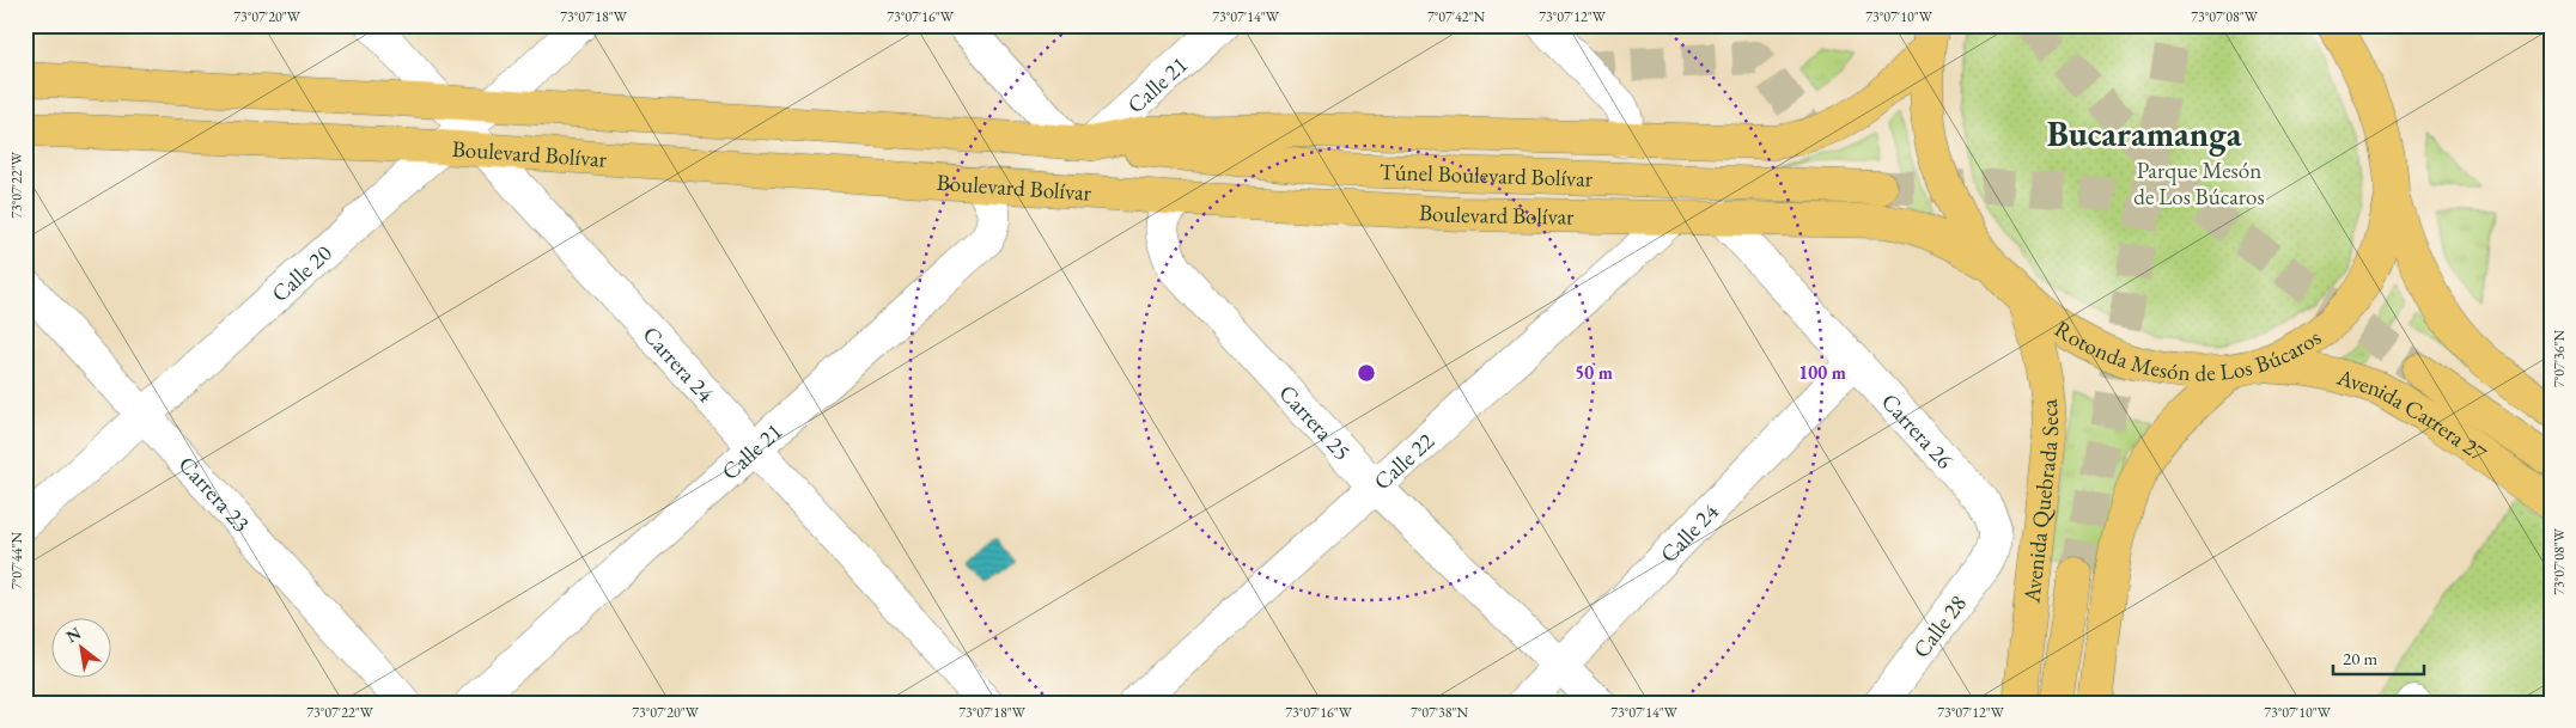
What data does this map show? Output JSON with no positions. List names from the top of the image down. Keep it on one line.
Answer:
{"streets":{"main road":["Boulevard Bolívar","Túnel Boulevard Bolívar","Rotonda Mesón de Los Búcaros","Avenida Carrera 27","Avenida Quebrada Seca"],"street":["Calle 21","Calle 20","Carrera 24","Carrera 25","Carrera 26","Calle 22","Carrera 23","Calle 24","Calle 28"]},"crossings":[["Calle 21","Boulevard Bolívar"],["Calle 21","Túnel Boulevard Bolívar"],["Calle 21","Carrera 24"],["Boulevard Bolívar","Túnel Boulevard Bolívar"],["Boulevard Bolívar","Calle 20"],["Boulevard Bolívar","Rotonda Mesón de Los Búcaros"],["Boulevard Bolívar","Carrera 24"],["Boulevard Bolívar","Carrera 25"],["Boulevard Bolívar","Carrera 26"],["Boulevard Bolívar","Calle 22"],["Calle 20","Carrera 24"],["Calle 20","Carrera 23"],["Rotonda Mesón de Los Búcaros","Avenida Carrera 27"],["Rotonda Mesón de Los Búcaros","Avenida Quebrada Seca"],["Carrera 25","Calle 22"],["Carrera 25","Calle 24"],["Carrera 26","Calle 24"],["Carrera 26","Calle 28"]],"districts":["Bucaramanga"],"parks":["Parque Mesón de Los Búcaros"],"scale_bar":"20 m","north":"top left","coordinates":["73°07'20\"W","73°07'18\"W","73°07'16\"W","73°07'14\"W","7°07'42\"N","73°07'12\"W","73°07'10\"W","73°07'08\"W","73°07'22\"W","7°07'36\"N","7°07'44\"N","7°07'38\"N"],"rings":["50 m","100 m"]}
